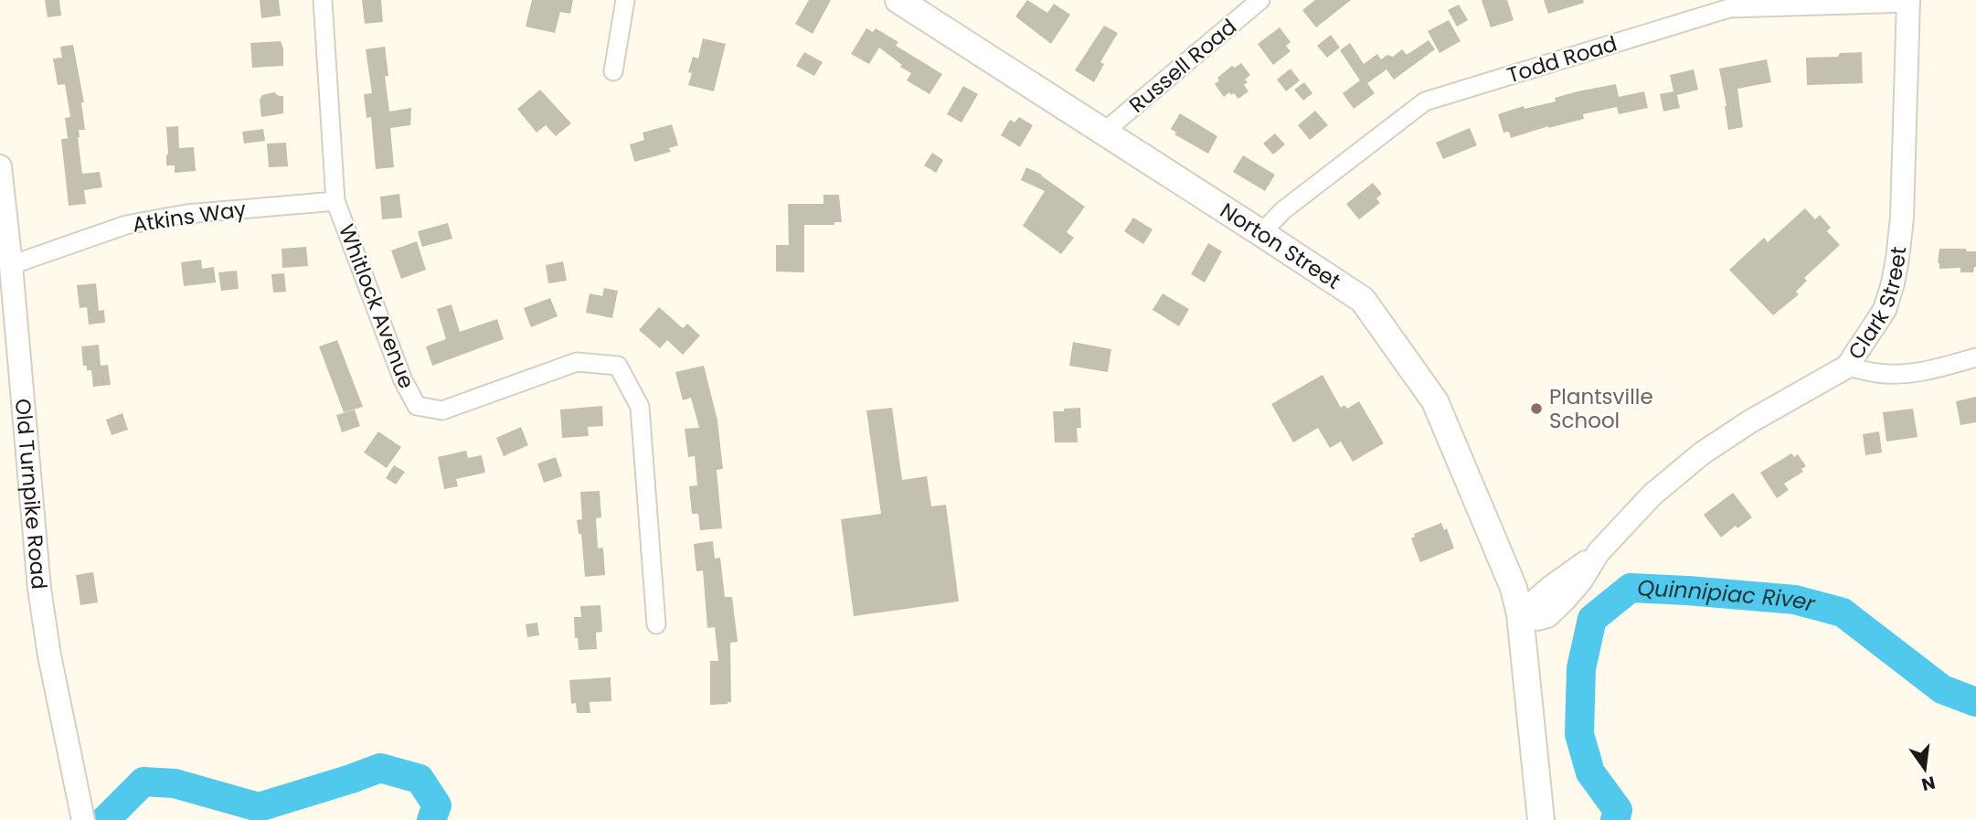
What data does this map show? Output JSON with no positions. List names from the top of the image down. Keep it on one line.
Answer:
{"streets":{"highway":["Norton Street"],"main road":["Clark Street","Old Turnpike Road"],"street":["Todd Road","Russell Road","Atkins Way","Whitlock Avenue"]},"crossings":[["Todd Road","Norton Street"],["Todd Road","Clark Street"],["Russell Road","Norton Street"],["Atkins Way","Whitlock Avenue"],["Atkins Way","Old Turnpike Road"],["Norton Street","Clark Street"]],"water":["Quinnipiac River"],"places":["Plantsville School"],"north":"bottom"}
